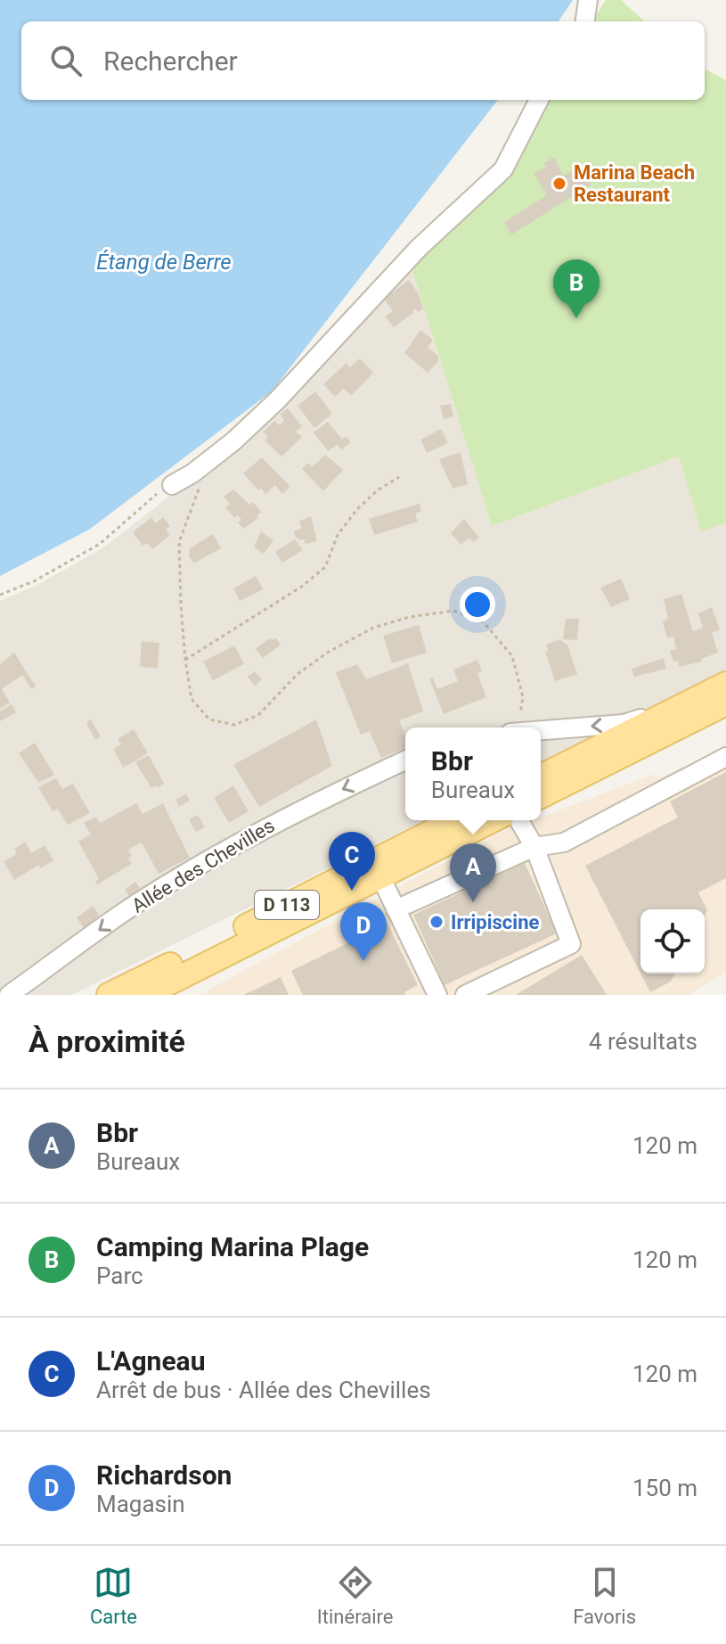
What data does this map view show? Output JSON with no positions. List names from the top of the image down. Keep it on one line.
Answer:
{"streets":{"main road":["D 113"],"street":["Allée des Chevilles"]},"one_way":["Allée des Chevilles"],"water":["Étang de Berre"],"places":["Marina Beach Restaurant","Irripiscine"],"page":{"search":"Rechercher","pins":["B","C","A","D"],"popup":["Bbr","Bureaux"],"heading":["À proximité","4 résultats"],"list":[{"mark":"A","name":"Bbr","note":"Bureaux","value":"120 m"},{"mark":"B","name":"Camping Marina Plage","note":"Parc","value":"120 m"},{"mark":"C","name":"L'Agneau","note":"Arrêt de bus · Allée des Chevilles","value":"120 m"},{"mark":"D","name":"Richardson","note":"Magasin","value":"150 m"}],"nav":["Carte","Itinéraire","Favoris"]}}
